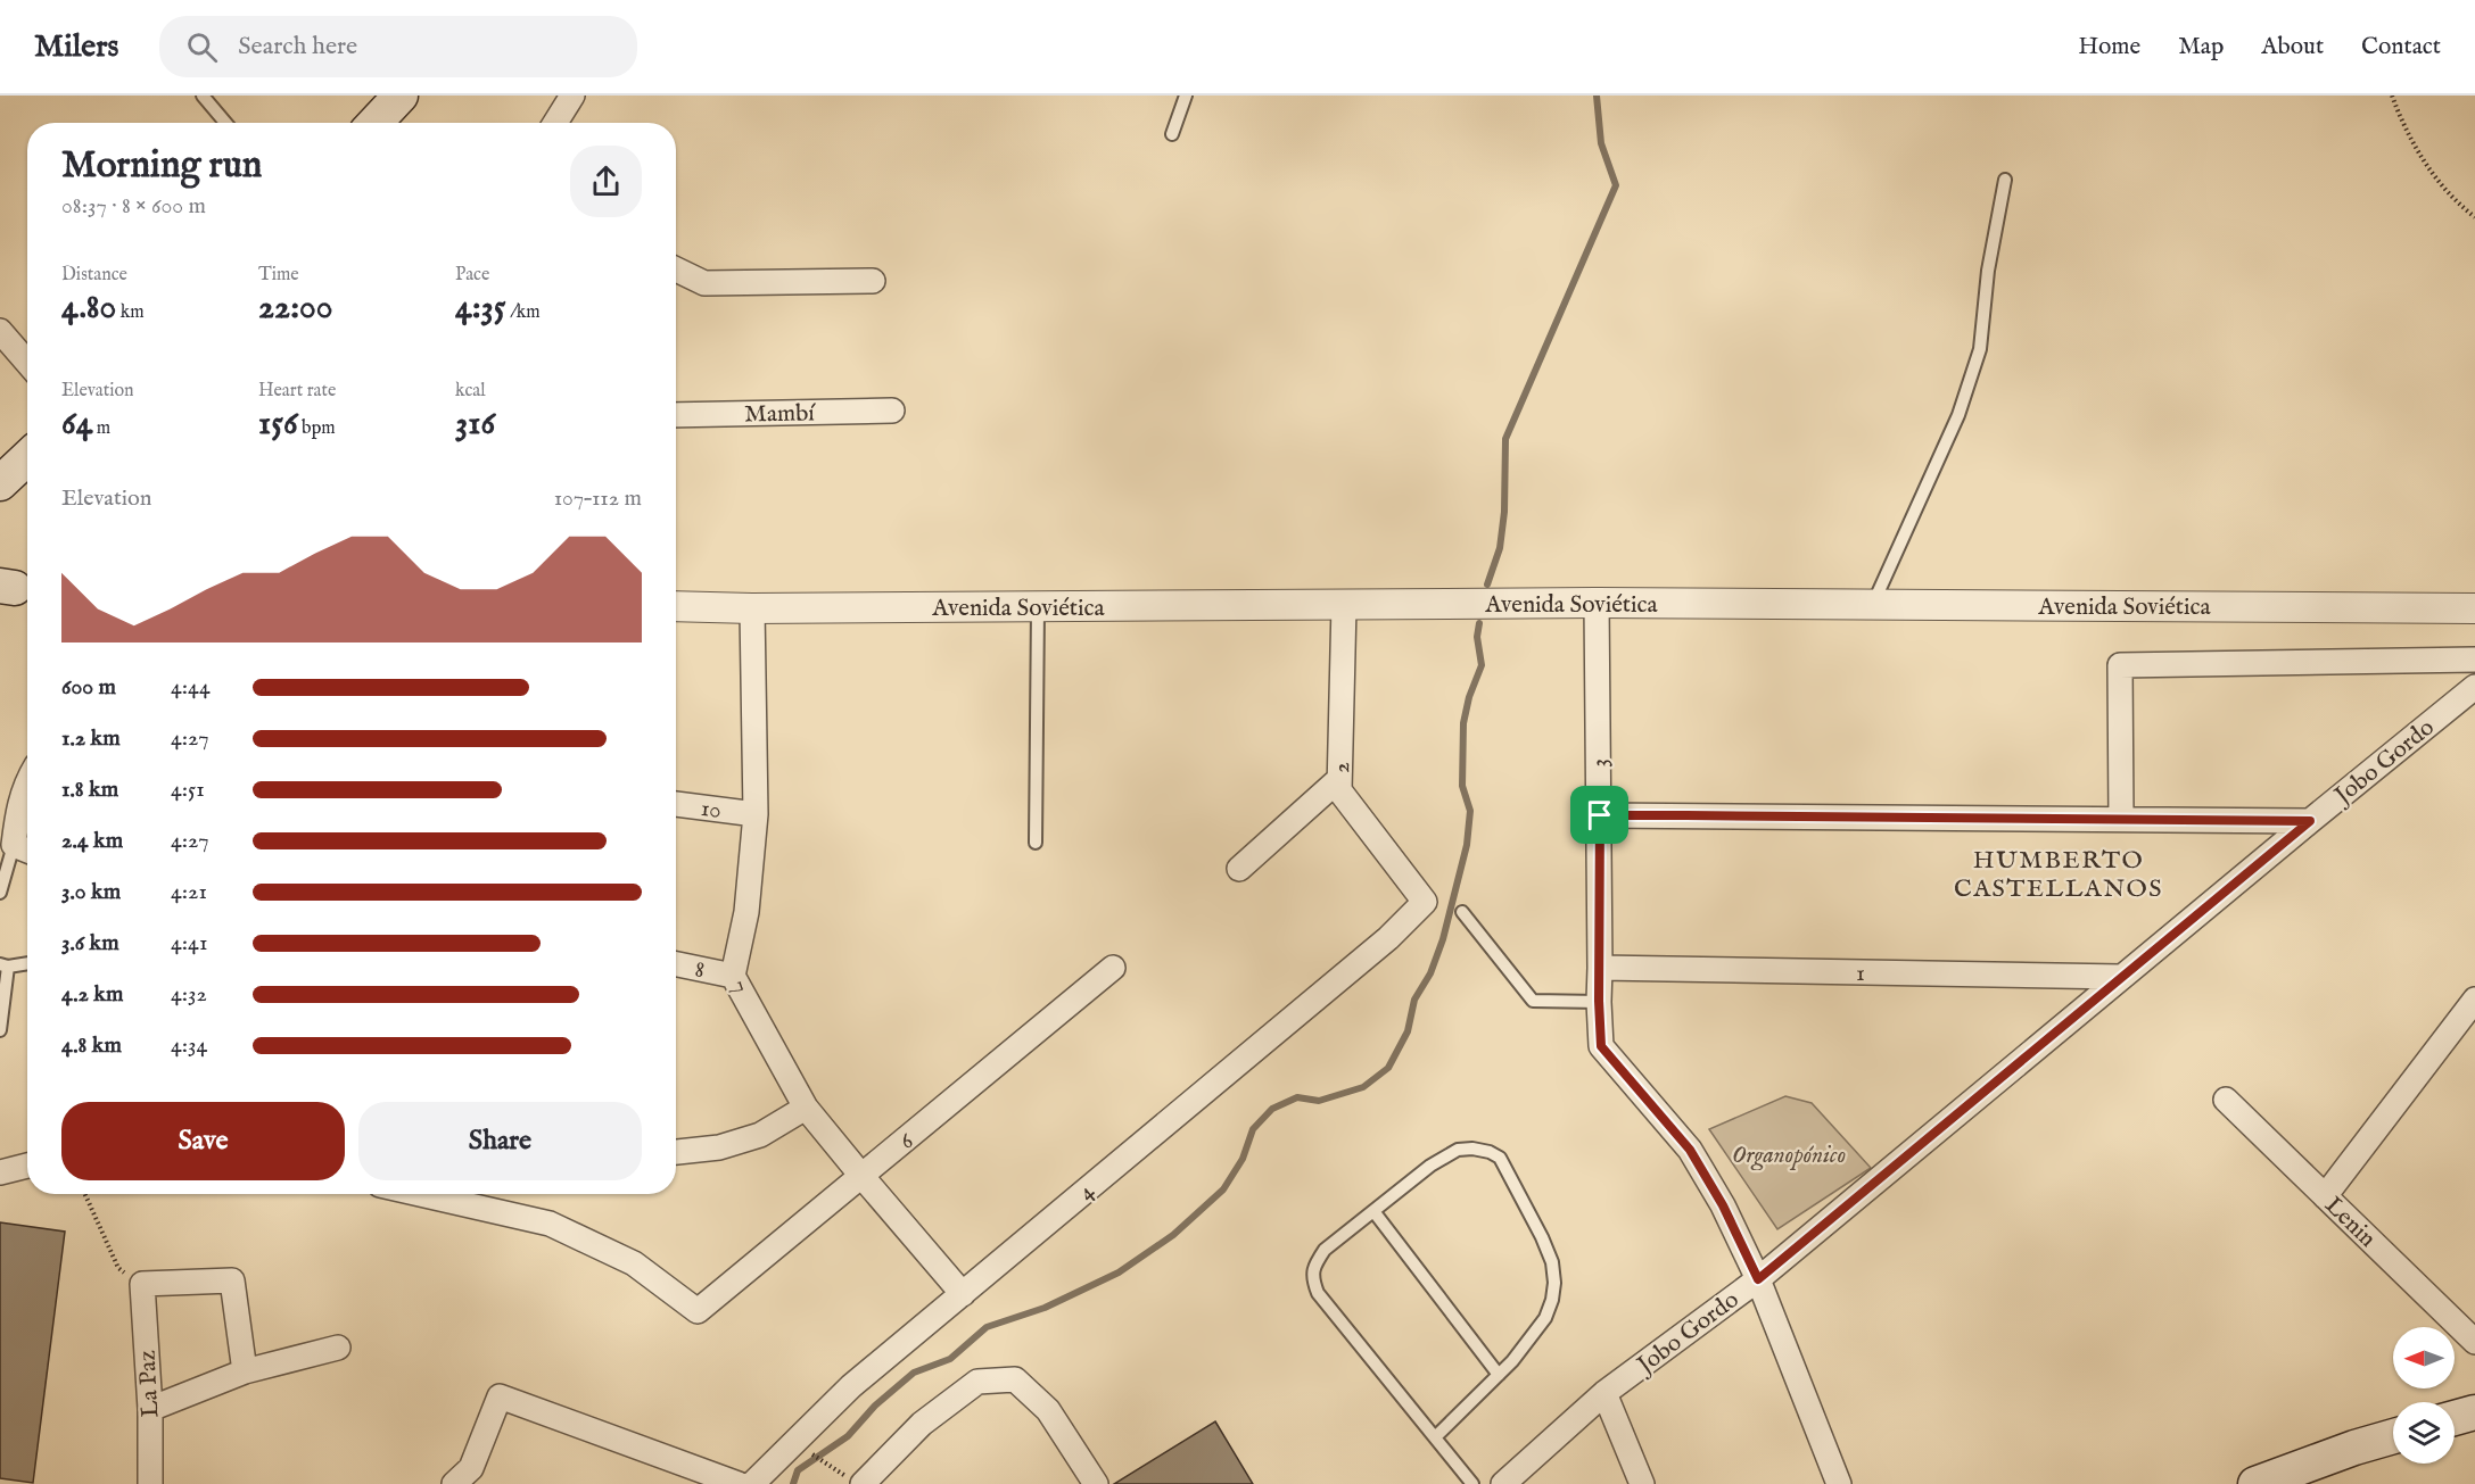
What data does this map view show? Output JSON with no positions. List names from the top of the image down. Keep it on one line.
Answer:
{"streets":{"street":["Mambí","Avenida Soviética","Jobo Gordo","3","2","10","8","1","7","6","4","Lenin","La Paz"]},"crossings":[["Avenida Soviética","3"],["Avenida Soviética","2"],["Avenida Soviética","7"],["Jobo Gordo","3"],["Jobo Gordo","1"],["3","1"],["2","4"],["10","7"],["8","7"],["7","6"],["7","4"]],"districts":["HUMBERTO CASTELLANOS"],"parks":["Organopónico"],"north":"left","page":{"header":"Milers","search":"Search here","nav":["Home","Map","About","Contact"],"heading":["Morning run","08:37 · 8 × 600 m"],"stats":[["Distance","4.80 km"],["Time","22:00"],["Pace","4:35 /km"],["Elevation","64 m"],["Heart rate","156 bpm"],["kcal","316"]],"chart":["Elevation","107–112 m"],"list":[{"name":"600 m","note":"4:44"},{"name":"1.2 km","note":"4:27"},{"name":"1.8 km","note":"4:51"},{"name":"2.4 km","note":"4:27"},{"name":"3.0 km","note":"4:21"},{"name":"3.6 km","note":"4:41"},{"name":"4.2 km","note":"4:32"},{"name":"4.8 km","note":"4:34"}],"buttons":["Save","Share"]}}
